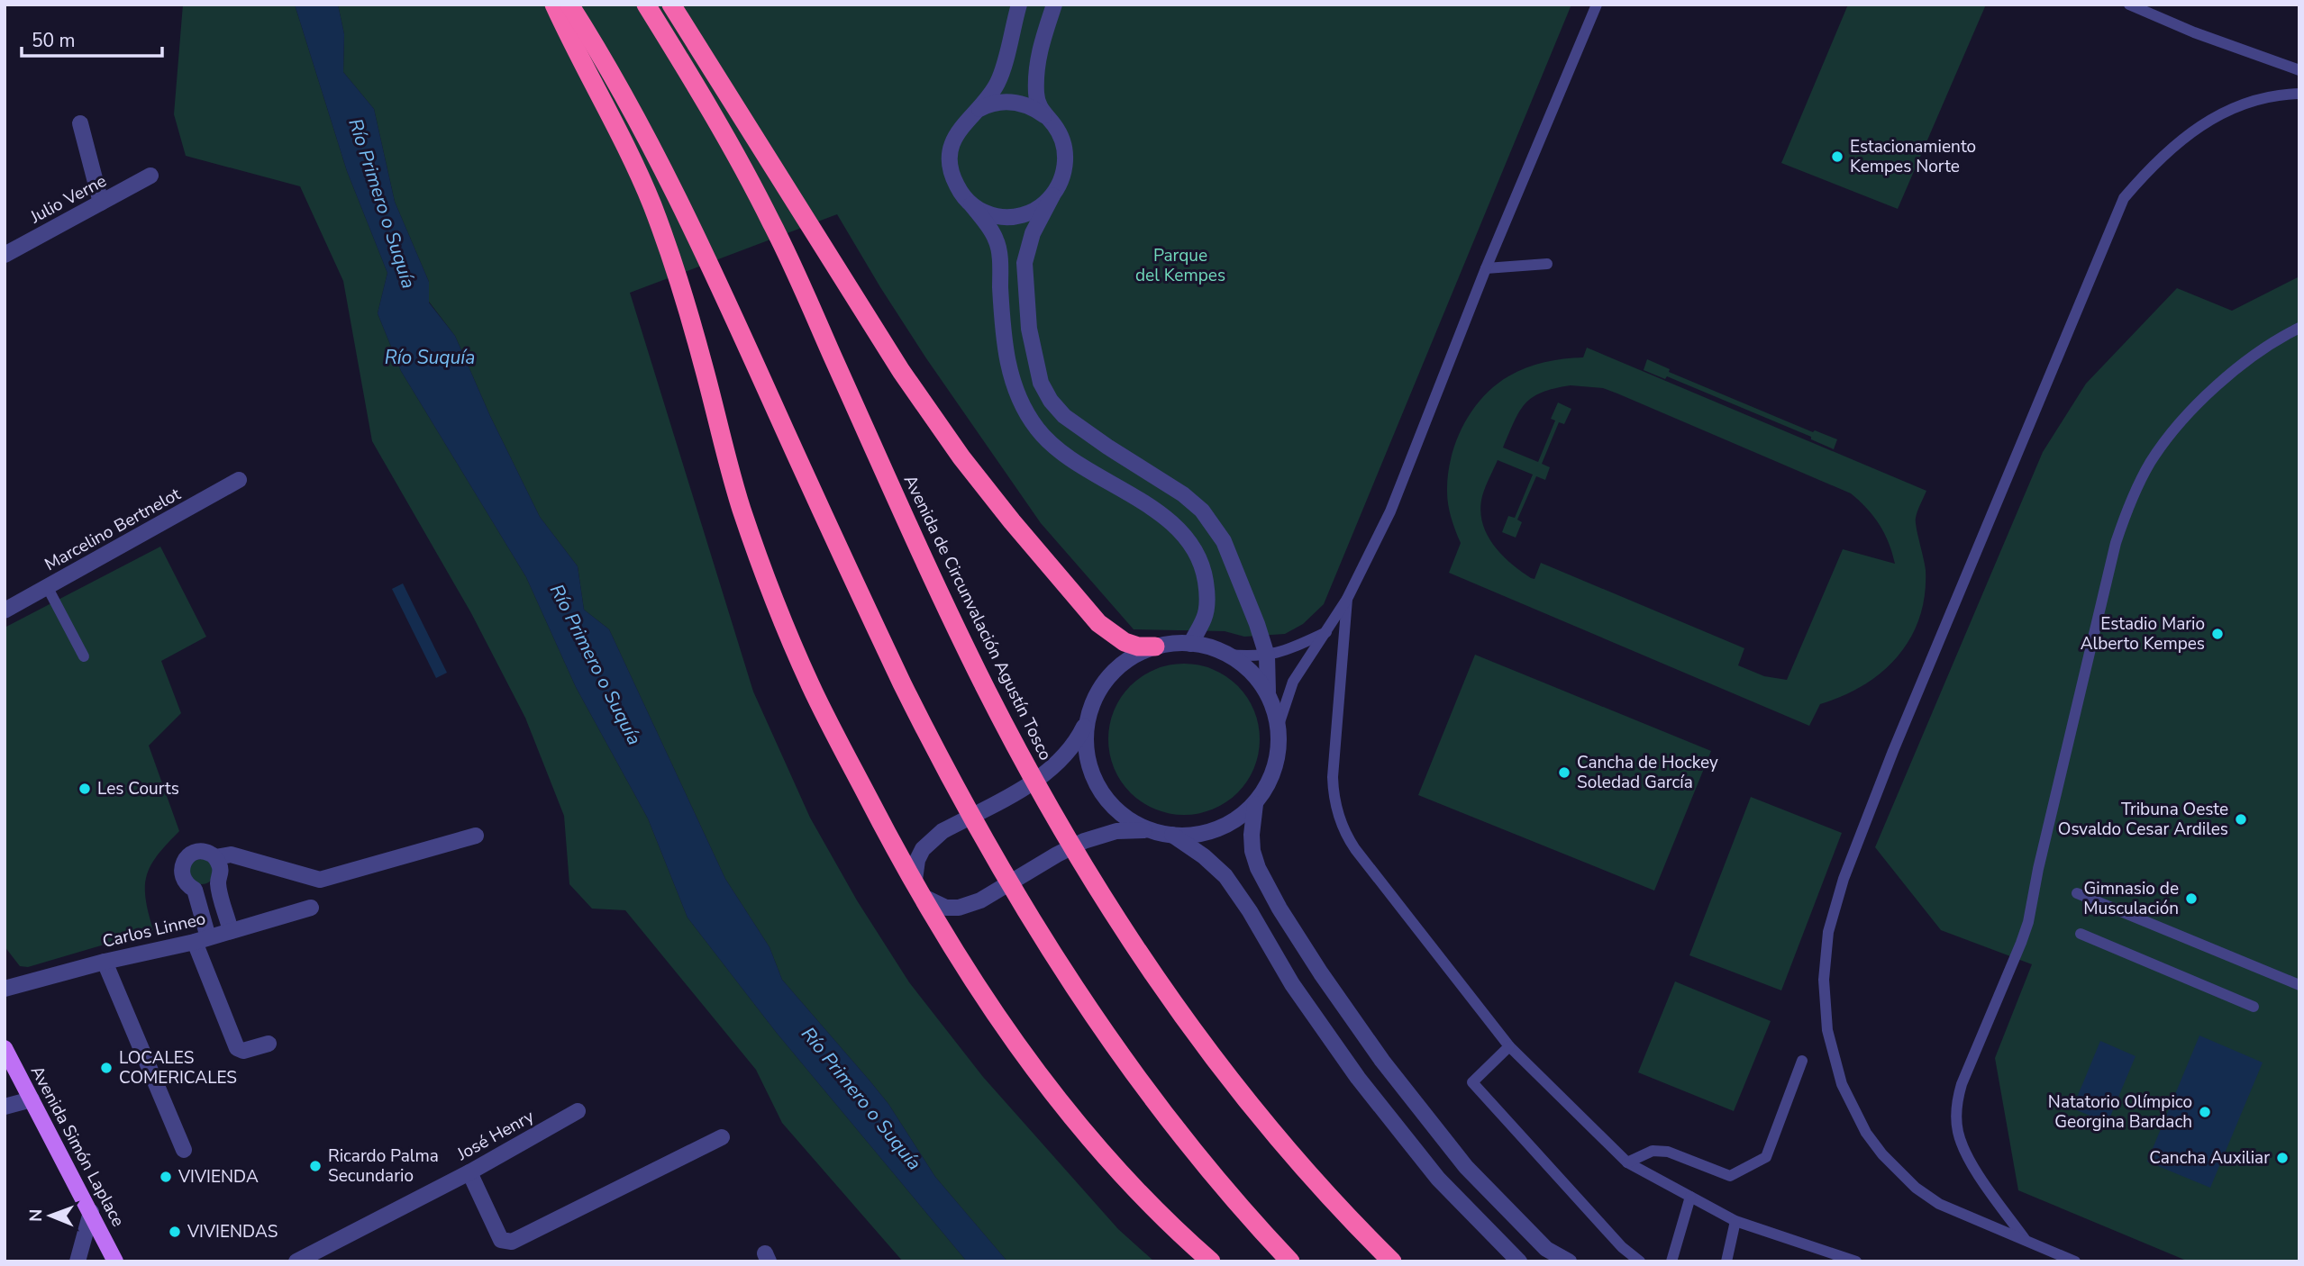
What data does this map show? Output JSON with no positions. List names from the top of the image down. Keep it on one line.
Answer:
{"streets":{"highway":["Avenida de Circunvalación Agustín Tosco"],"main road":["Avenida Simón Laplace"],"street":["Julio Verne","Marcelino Bertnelot","Carlos Linneo","José Henry"]},"water":["Río Primero o Suquía","Río Suquía"],"parks":["Parque del Kempes"],"places":["Estacionamiento Kempes Norte","Estadio Mario Alberto Kempes","Cancha de Hockey Soledad García","Les Courts","Tribuna Oeste Osvaldo Cesar Ardiles","Gimnasio de Musculación","LOCALES COMERICALES","Natatorio Olímpico Georgina Bardach","Cancha Auxiliar","Ricardo Palma Secundario","VIVIENDA","VIVIENDAS"],"scale_bar":"50 m","north":"left"}
